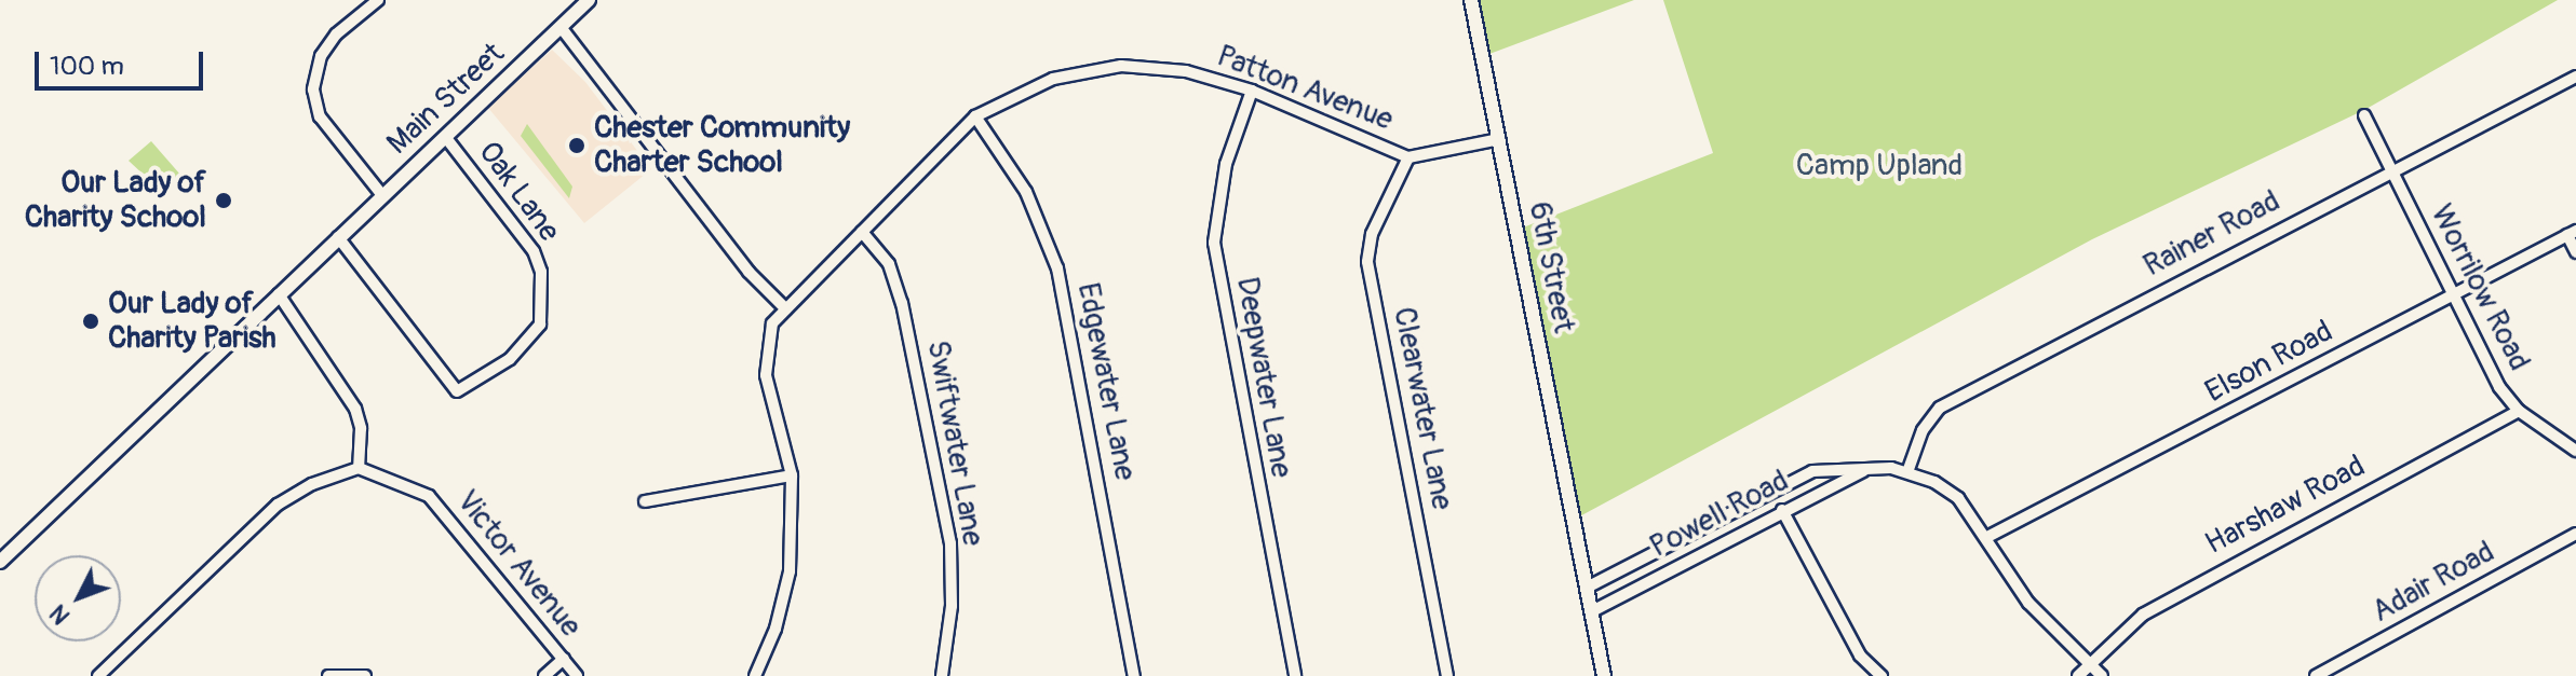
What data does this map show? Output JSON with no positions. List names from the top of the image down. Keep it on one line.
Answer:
{"streets":{"street":["Patton Avenue","Main Street","Oak Lane","Rainer Road","6th Street","Worrilow Road","Elson Road","Deepwater Lane","Edgewater Lane","Clearwater Lane","Swiftwater Lane","Harshaw Road","Powell Road","Victor Avenue","Adair Road"]},"crossings":[["Patton Avenue","6th Street"],["Patton Avenue","Deepwater Lane"],["Patton Avenue","Edgewater Lane"],["Patton Avenue","Clearwater Lane"],["Patton Avenue","Swiftwater Lane"],["Main Street","Oak Lane"],["Rainer Road","Worrilow Road"],["Rainer Road","Powell Road"],["6th Street","Powell Road"],["Worrilow Road","Elson Road"],["Worrilow Road","Harshaw Road"],["Elson Road","Powell Road"],["Harshaw Road","Powell Road"]],"parks":["Camp Upland"],"places":["Chester Community Charter School","Our Lady of Charity School","Our Lady of Charity Parish"],"scale_bar":"100 m","north":"bottom left"}
